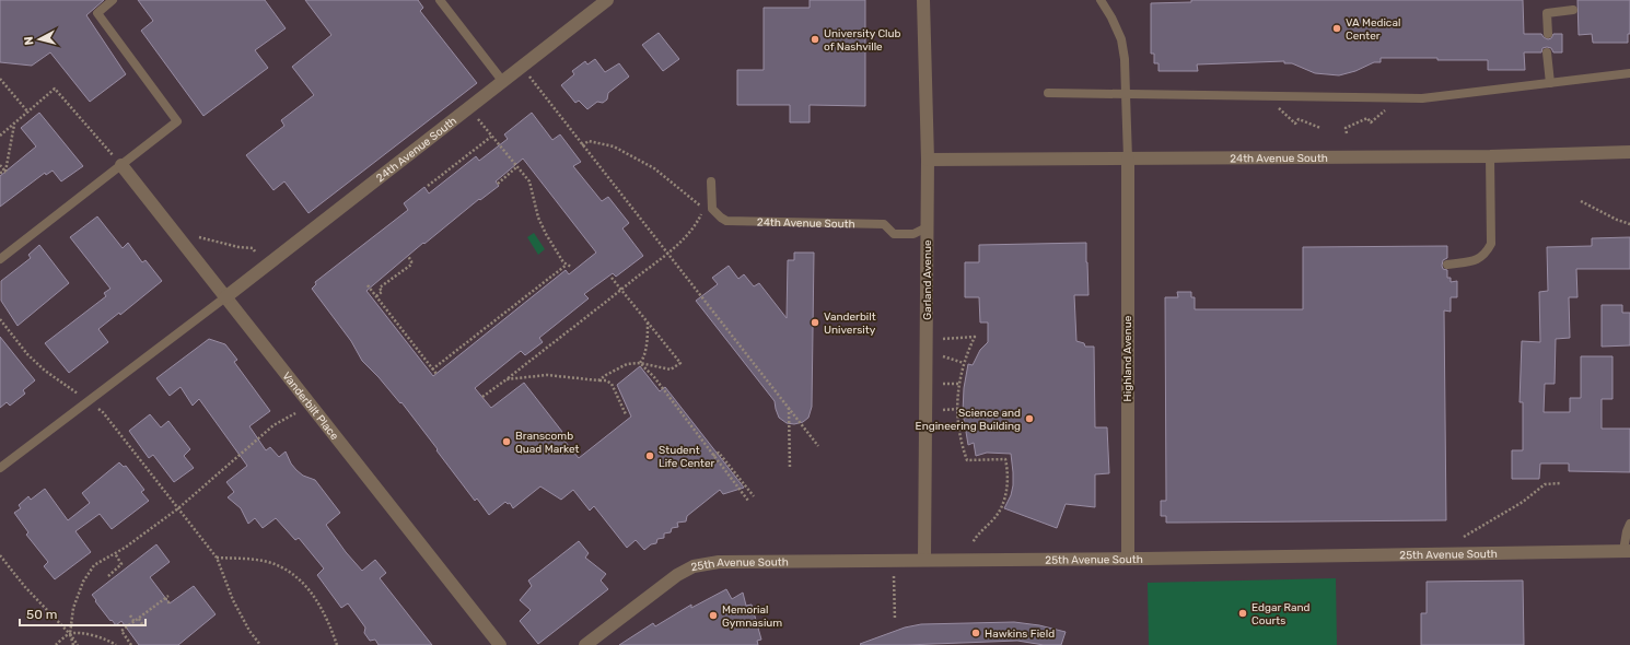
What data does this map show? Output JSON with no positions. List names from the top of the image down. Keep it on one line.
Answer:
{"streets":{"street":["24th Avenue South","Garland Avenue","Highland Avenue","Vanderbilt Place","25th Avenue South"]},"crossings":[["24th Avenue South","Garland Avenue"],["24th Avenue South","Highland Avenue"],["24th Avenue South","Vanderbilt Place"],["Garland Avenue","25th Avenue South"],["Highland Avenue","25th Avenue South"]],"places":["VA Medical Center","University Club of Nashville","Vanderbilt University","Science and Engineering Building","Branscomb Quad Market","Student Life Center","Edgar Rand Courts","Memorial Gymnasium","Hawkins Field"],"scale_bar":"50 m","north":"left"}
